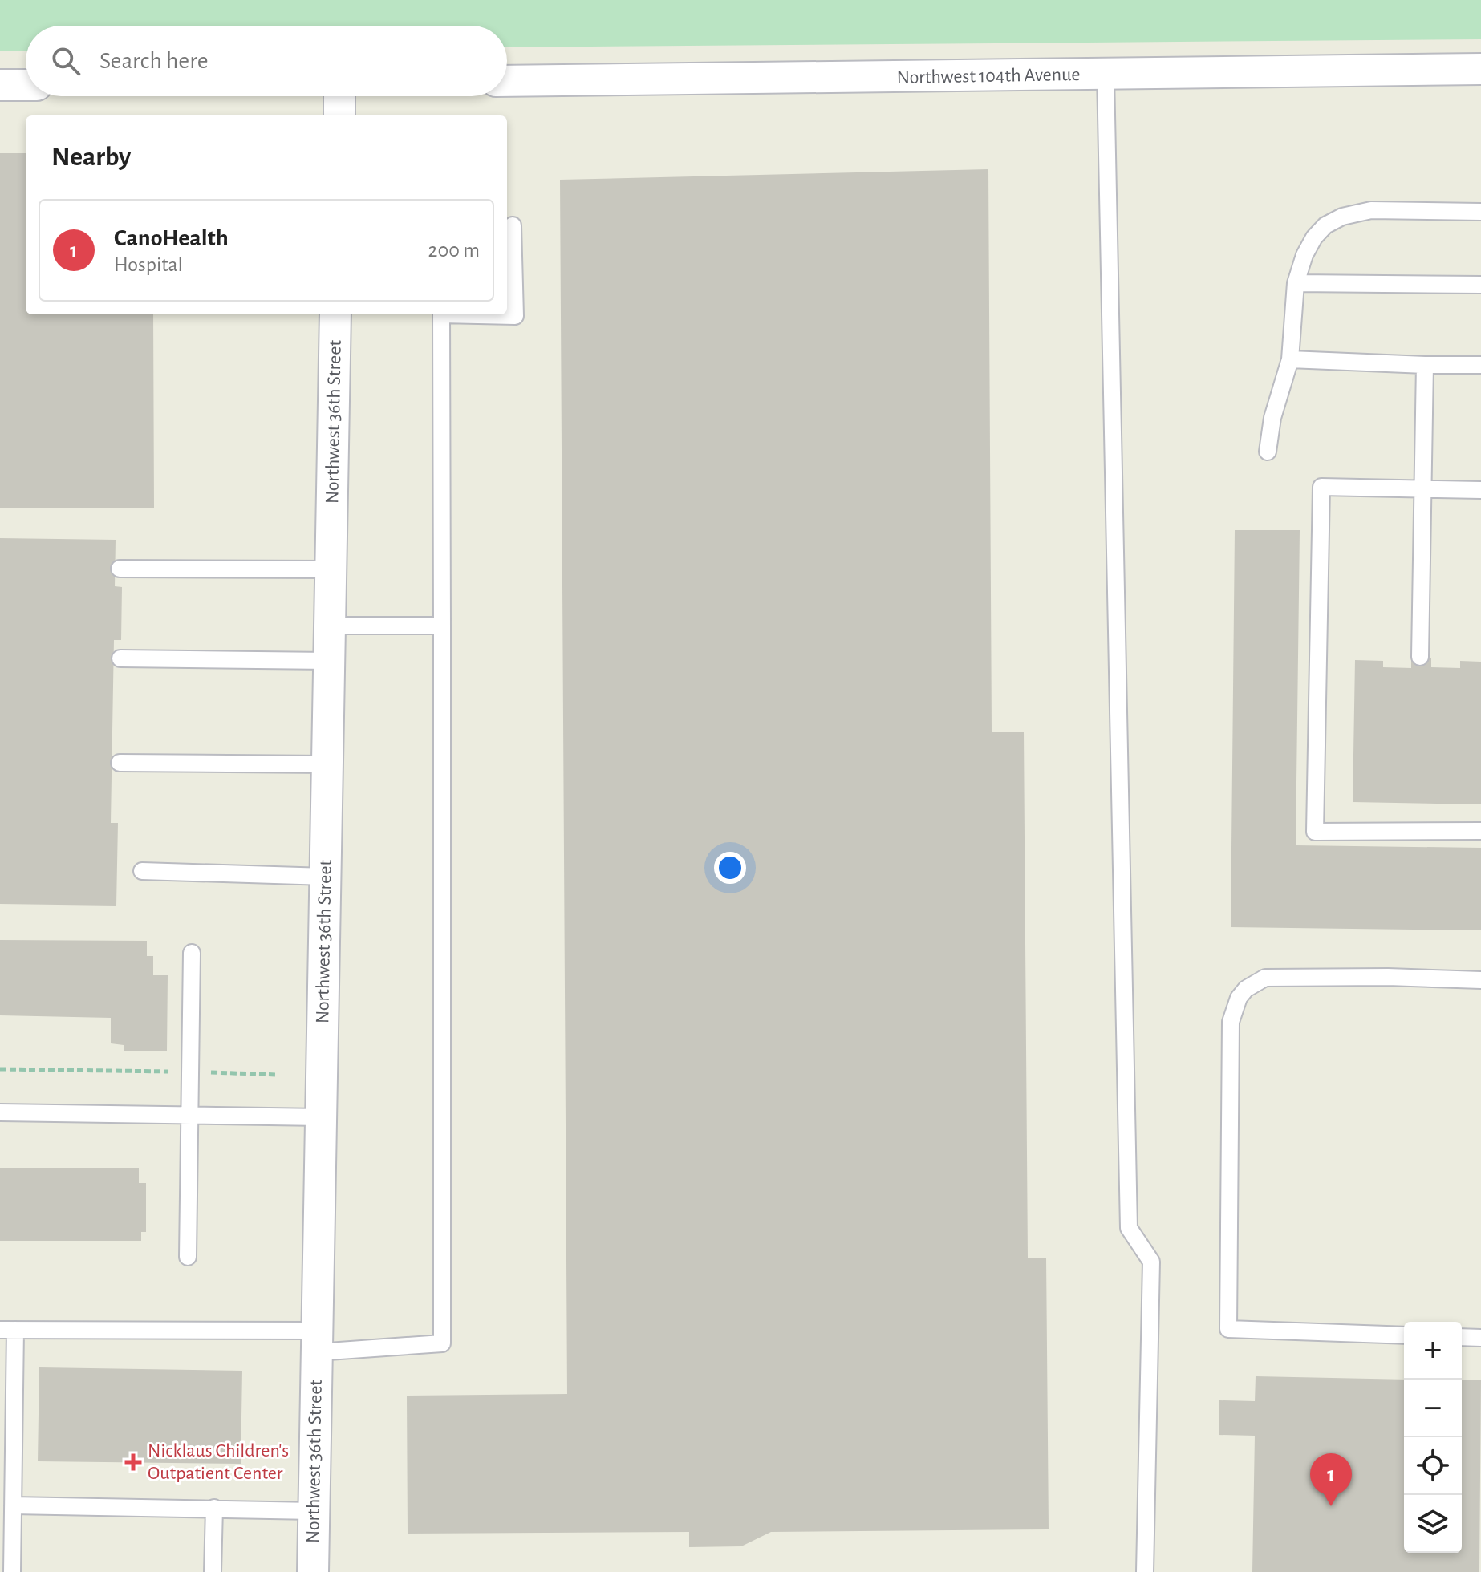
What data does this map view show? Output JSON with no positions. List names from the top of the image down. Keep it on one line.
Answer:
{"streets":{"street":["Northwest 104th Avenue","Northwest 36th Street"]},"places":{"health":["Nicklaus Children's Outpatient Center"]},"page":{"search":"Search here","heading":"Nearby","list":[{"mark":"1","name":"CanoHealth","note":"Hospital","value":"200 m"}],"map_buttons":["+","−"],"pins":"1"}}
